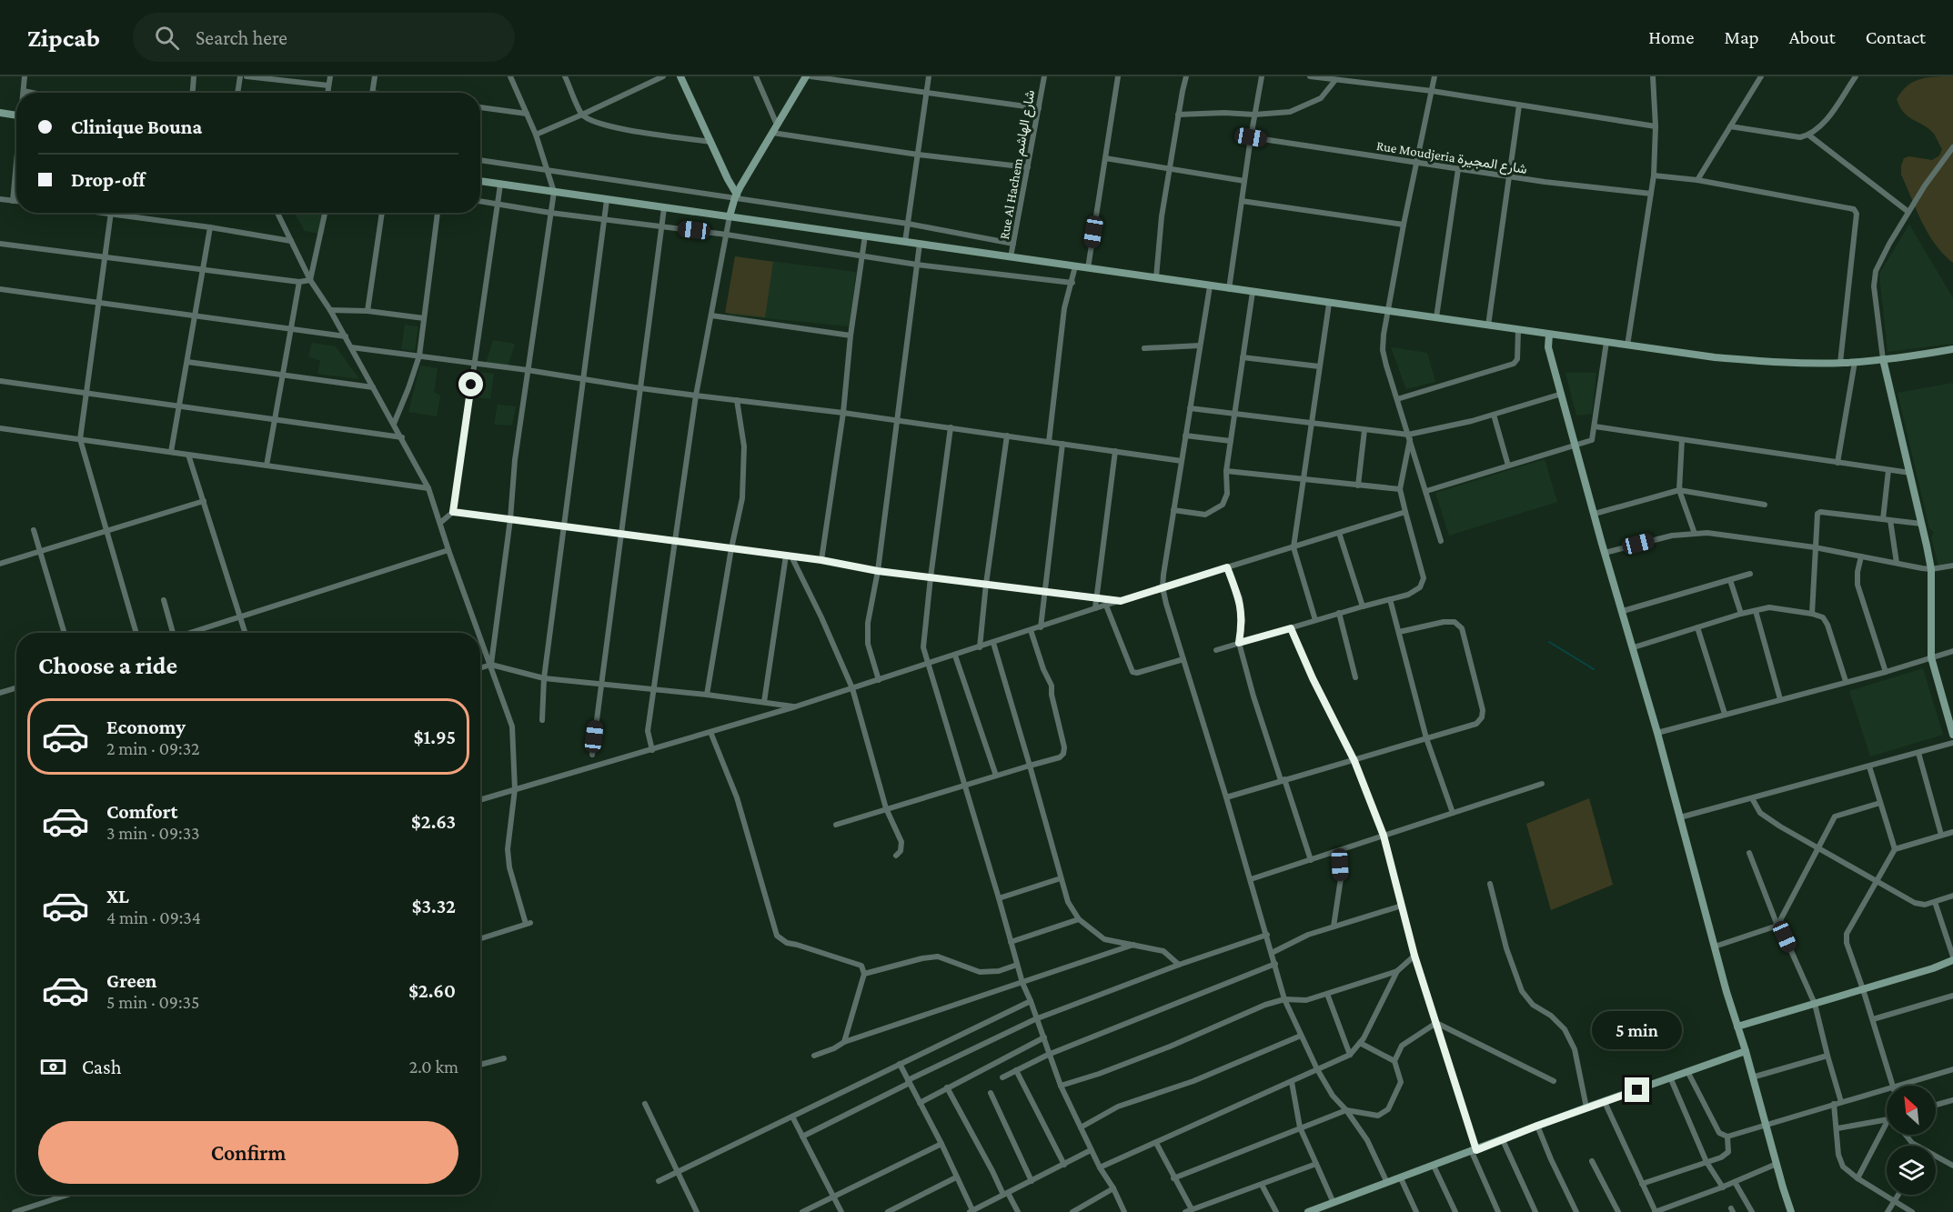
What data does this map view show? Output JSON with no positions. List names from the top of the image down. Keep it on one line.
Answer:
{"streets":{"street":["Rue Moudjeria شارع المجيرة","Rue Al Hachem شارع الهاشم"]},"north":"top left","page":{"header":"Zipcab","search":"Search here","nav":["Home","Map","About","Contact"],"banner":["Clinique Bouna","Drop-off"],"heading":"Choose a ride","list":[{"name":"Economy","note":"2 min · 09:32","value":"$1.95"},{"name":"Comfort","note":"3 min · 09:33","value":"$2.63"},{"name":"XL","note":"4 min · 09:34","value":"$3.32"},{"name":"Green","note":"5 min · 09:35","value":"$2.60"}],"bubble":"5 min","pay":["Cash","2.0 km"],"buttons":"Confirm"}}
